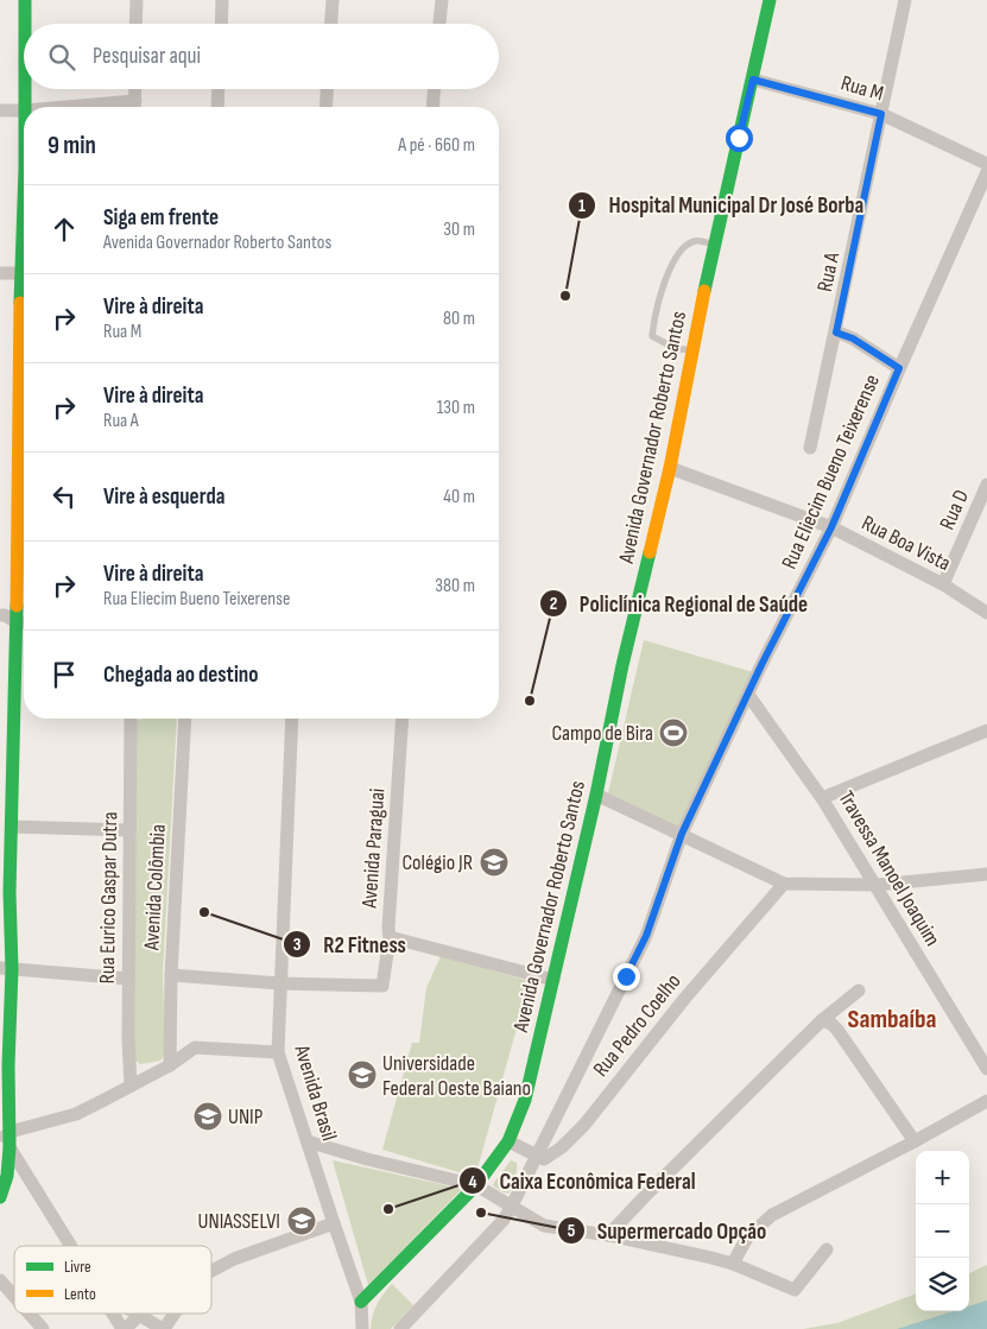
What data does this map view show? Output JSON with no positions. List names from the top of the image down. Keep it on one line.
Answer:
{"streets":{"street":["Rua M","Rua A","Avenida Governador Roberto Santos","Rua Eliecim Bueno Teixerense","Rua D","Rua Boa Vista","Avenida Paraguai","Travessa Manoel Joaquim","Avenida Colômbia","Rua Eurico Gaspar Dutra","Rua Pedro Coelho","Avenida Brasil"]},"crossings":[["Rua M","Rua A"],["Rua M","Avenida Governador Roberto Santos"],["Avenida Governador Roberto Santos","Rua Boa Vista"],["Avenida Governador Roberto Santos","Avenida Brasil"],["Rua Eliecim Bueno Teixerense","Rua Boa Vista"],["Rua Eliecim Bueno Teixerense","Travessa Manoel Joaquim"],["Rua Eliecim Bueno Teixerense","Rua Pedro Coelho"],["Rua D","Rua Boa Vista"],["Avenida Paraguai","Avenida Brasil"]],"districts":["Sambaíba"],"places":{"other":["Hospital Municipal Dr José Borba","Policlínica Regional de Saúde","R2 Fitness","Caixa Econômica Federal","Supermercado Opção"],"sports":["Campo de Bira"],"school or university":["Colégio JR","Universidade Federal Oeste Baiano","UNIP","UNIASSELVI"]},"legend":["Livre","Lento"],"page":{"search":"Pesquisar aqui","heading":["9 min","A pé · 660 m"],"list":[["Siga em frente","Avenida Governador Roberto Santos","30 m"],["Vire à direita","Rua M","80 m"],["Vire à direita","Rua A","130 m"],["Vire à esquerda","40 m"],["Vire à direita","Rua Eliecim Bueno Teixerense","380 m"],"Chegada ao destino"],"map_buttons":["+","−"]}}
